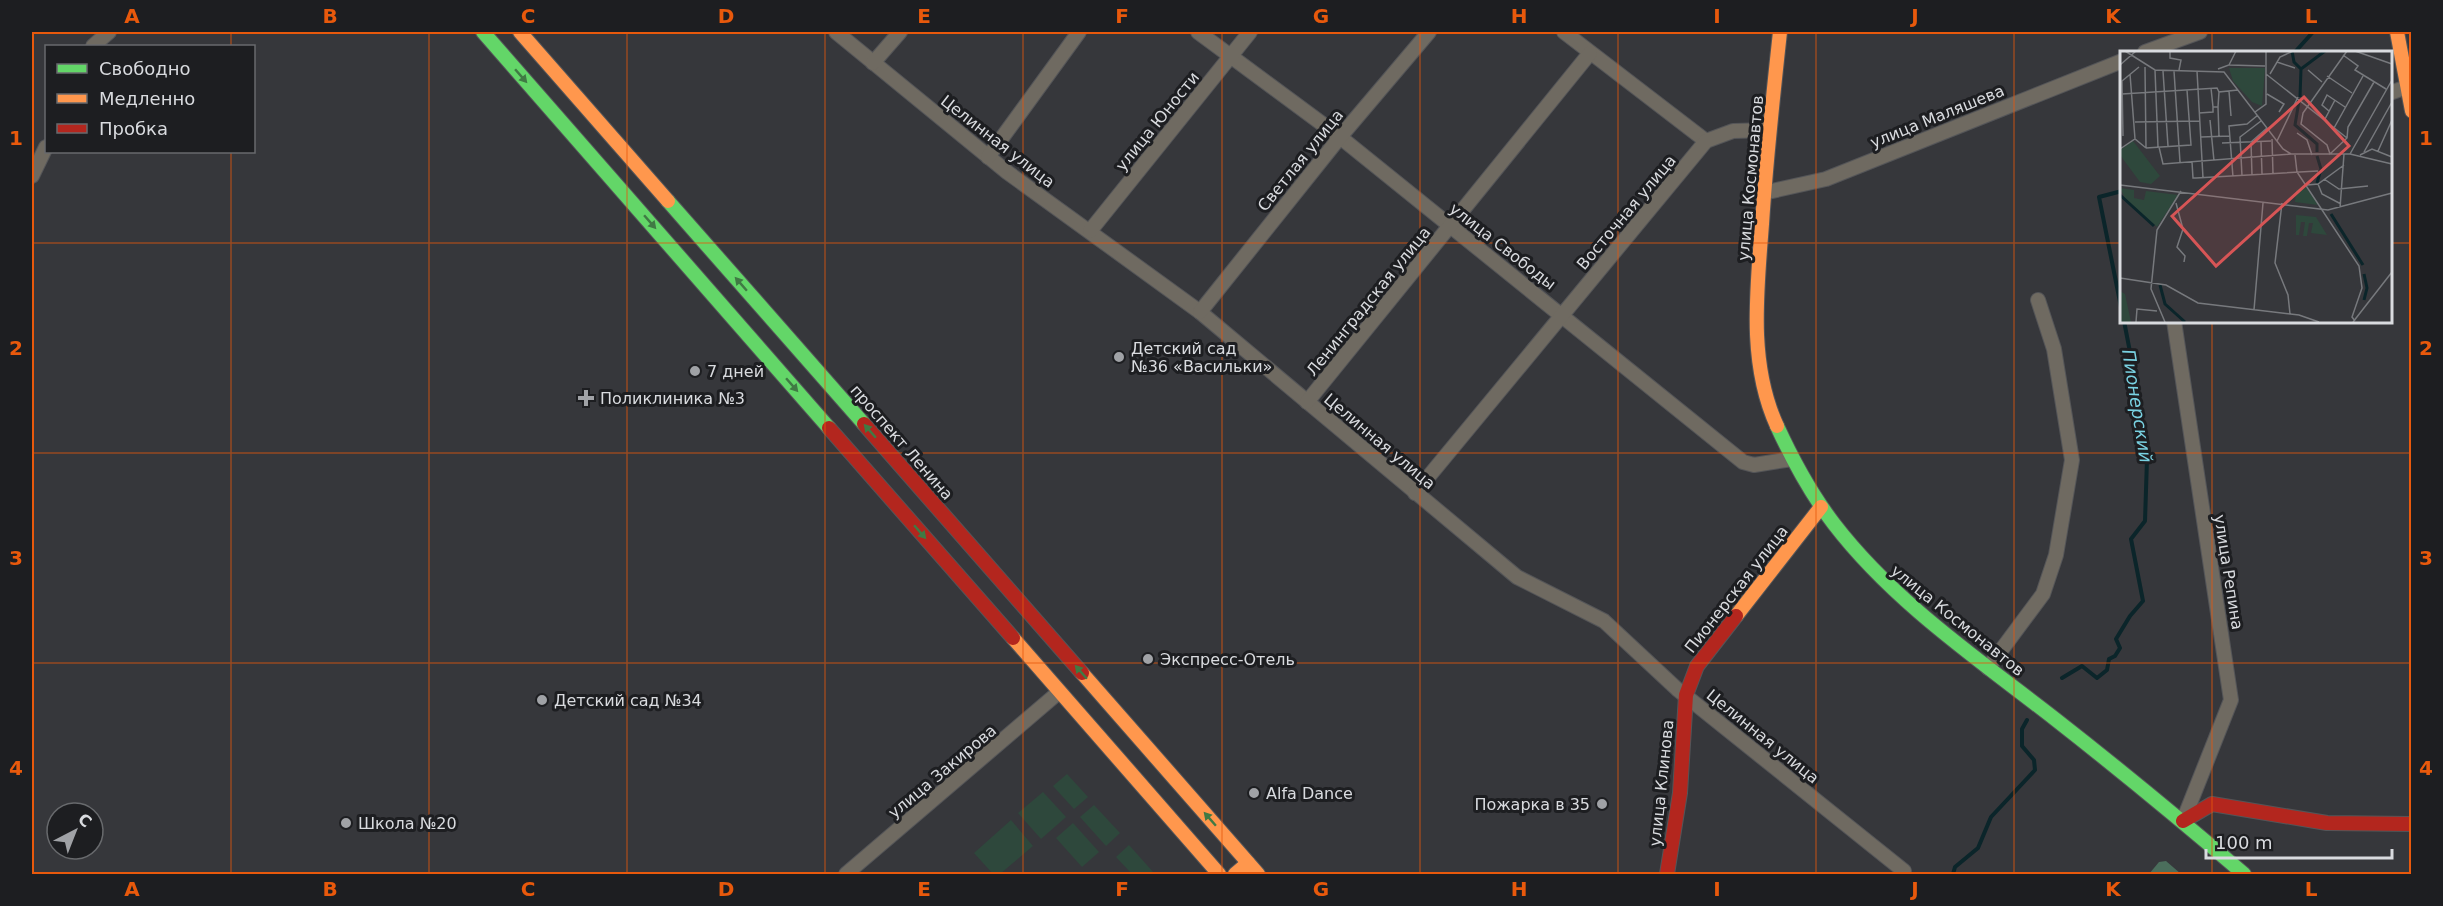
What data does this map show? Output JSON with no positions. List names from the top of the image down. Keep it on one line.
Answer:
{"streets":{"main road":["улица Космонавтов","проспект Ленина","Пионерская улица","улица Клинова"],"street":["улица Маляшева","улица Юности","Целинная улица","Светлая улица","Восточная улица","улица Свободы","Ленинградская улица","улица Репина","улица Закирова"]},"crossings":[["улица Маляшева","улица Космонавтов"],["улица Юности","Целинная улица"],["улица Юности","улица Свободы"],["Целинная улица","Светлая улица"],["Целинная улица","Восточная улица"],["Целинная улица","Ленинградская улица"],["Целинная улица","Пионерская улица"],["Целинная улица","улица Клинова"],["Светлая улица","улица Свободы"],["улица Космонавтов","улица Свободы"],["улица Космонавтов","улица Репина"],["улица Космонавтов","Пионерская улица"],["Восточная улица","улица Свободы"],["улица Свободы","Ленинградская улица"],["проспект Ленина","улица Закирова"],["Пионерская улица","улица Клинова"]],"water":["Пионерский"],"places":{"other":["Детский сад №36 «Васильки»","7 дней","Экспресс-Отель","Детский сад №34","Alfa Dance","Пожарка в 35","Школа №20"],"health":["Поликлиника №3"]},"legend":["Свободно","Медленно","Пробка"],"scale_bar":"100 m","north":"top right","grid":{"columns":["A","B","C","D","E","F","G","H","I","J","K","L"],"rows":["1","2","3","4"]}}
